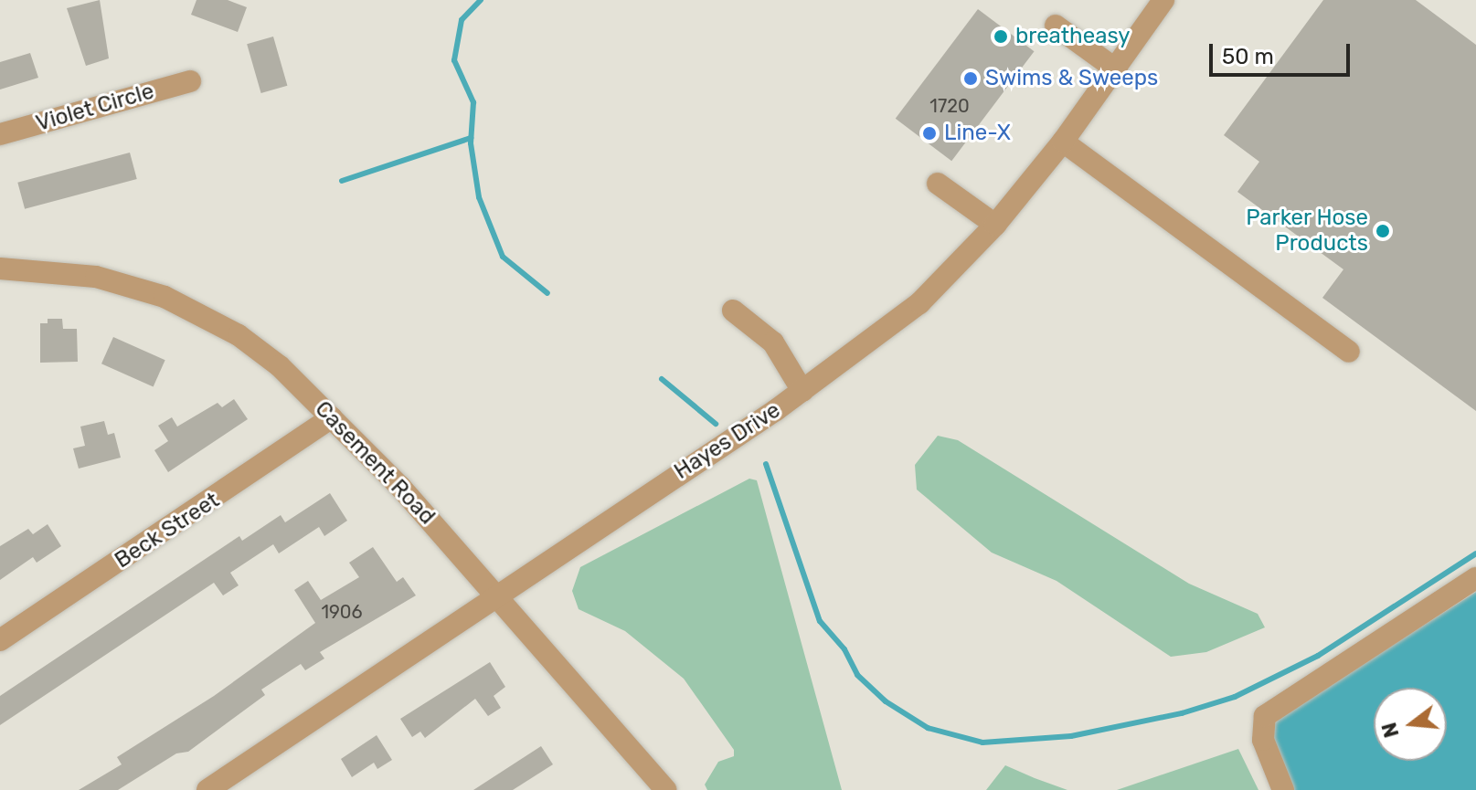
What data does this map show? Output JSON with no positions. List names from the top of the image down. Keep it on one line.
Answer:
{"streets":{"street":["Violet Circle","Hayes Drive","Casement Road","Beck Street"]},"crossings":[["Hayes Drive","Casement Road"],["Casement Road","Beck Street"]],"places":["breatheasy","Swims & Sweeps","Line-X","Parker Hose Products"],"house_numbers":["1720","1906"],"scale_bar":"50 m","north":"left"}
